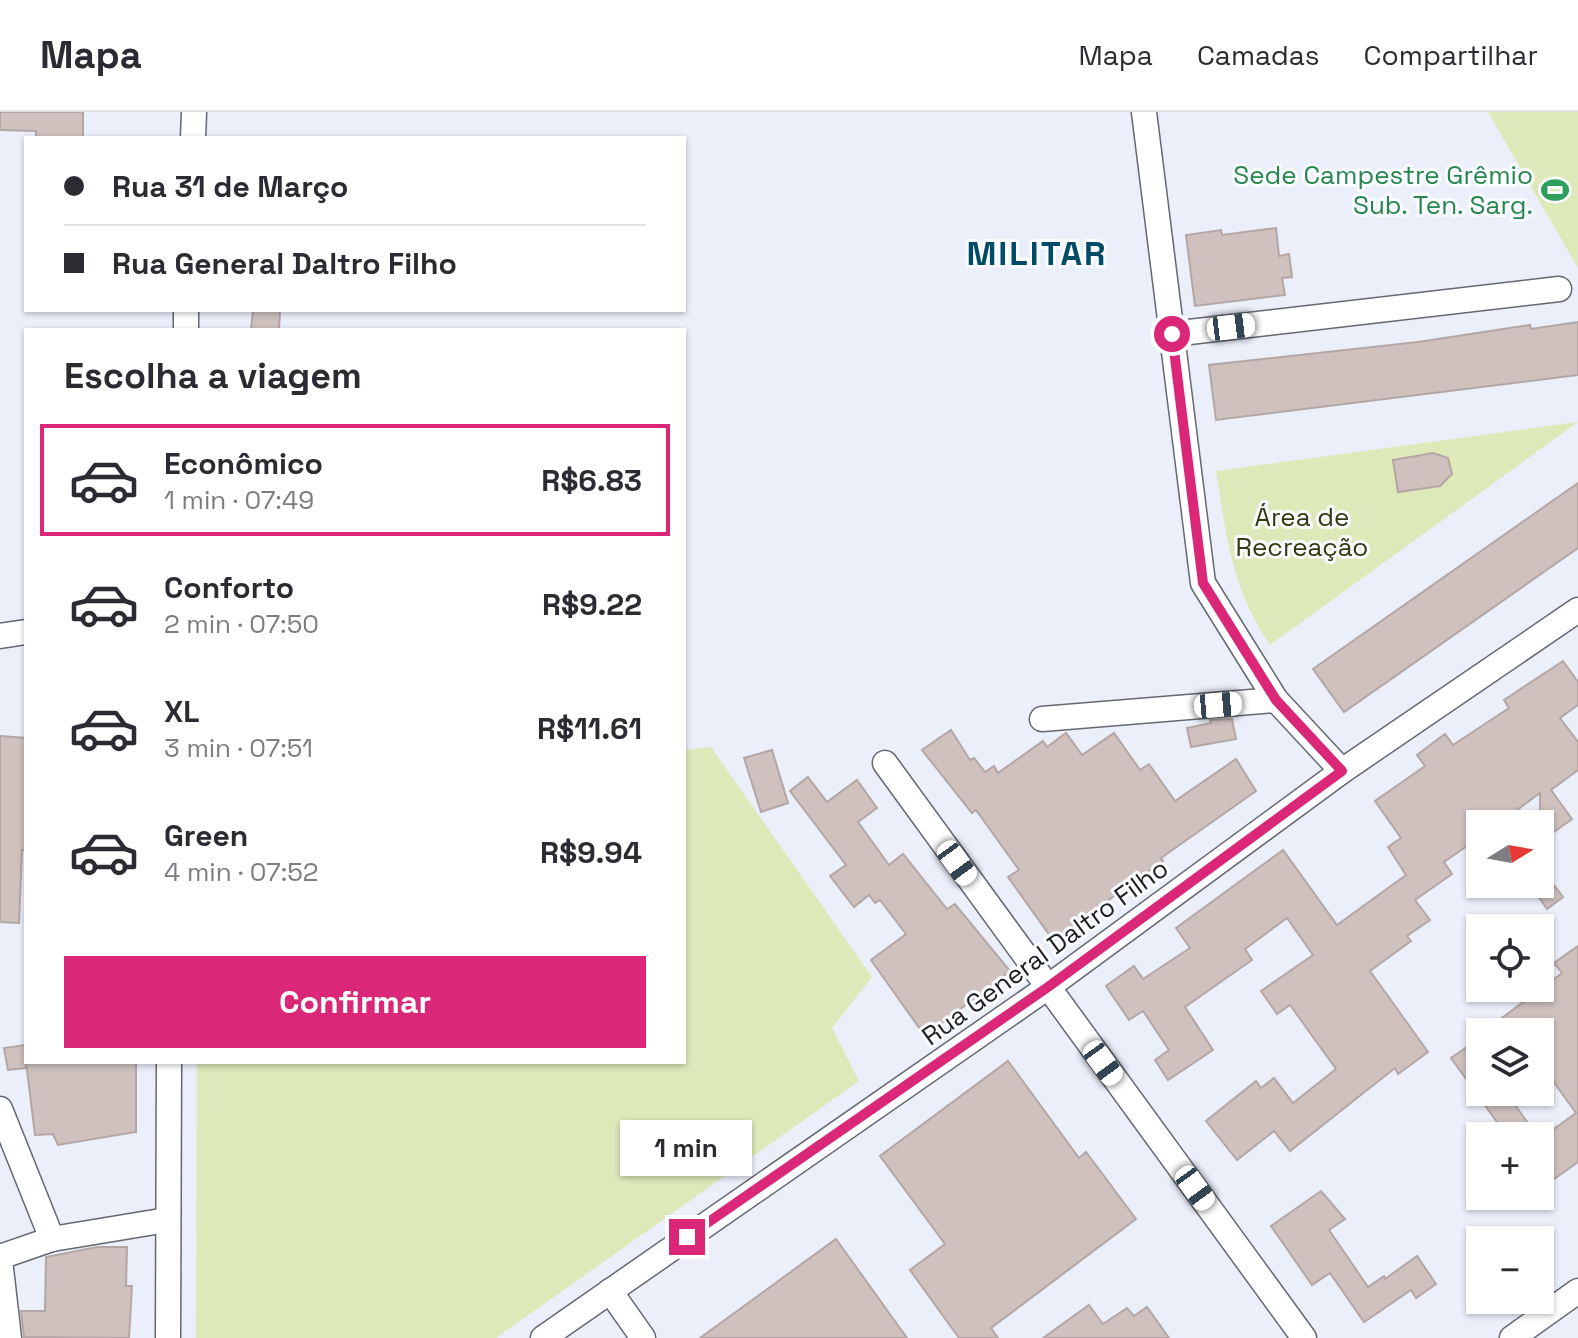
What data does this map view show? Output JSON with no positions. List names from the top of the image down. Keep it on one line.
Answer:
{"streets":{"street":["Rua General Daltro Filho"]},"districts":["MILITAR"],"parks":["Área de Recreação"],"places":{"sports":["Sede Campestre Grêmio Sub. Ten. Sarg."]},"north":"right","page":{"header":"Mapa","nav":["Mapa","Camadas","Compartilhar"],"banner":["Rua 31 de Março","Rua General Daltro Filho"],"heading":"Escolha a viagem","list":[{"name":"Econômico","note":"1 min · 07:49","value":"R$6.83"},{"name":"Conforto","note":"2 min · 07:50","value":"R$9.22"},{"name":"XL","note":"3 min · 07:51","value":"R$11.61"},{"name":"Green","note":"4 min · 07:52","value":"R$9.94"}],"map_buttons":["+","−"],"buttons":"Confirmar","bubble":"1 min"}}
